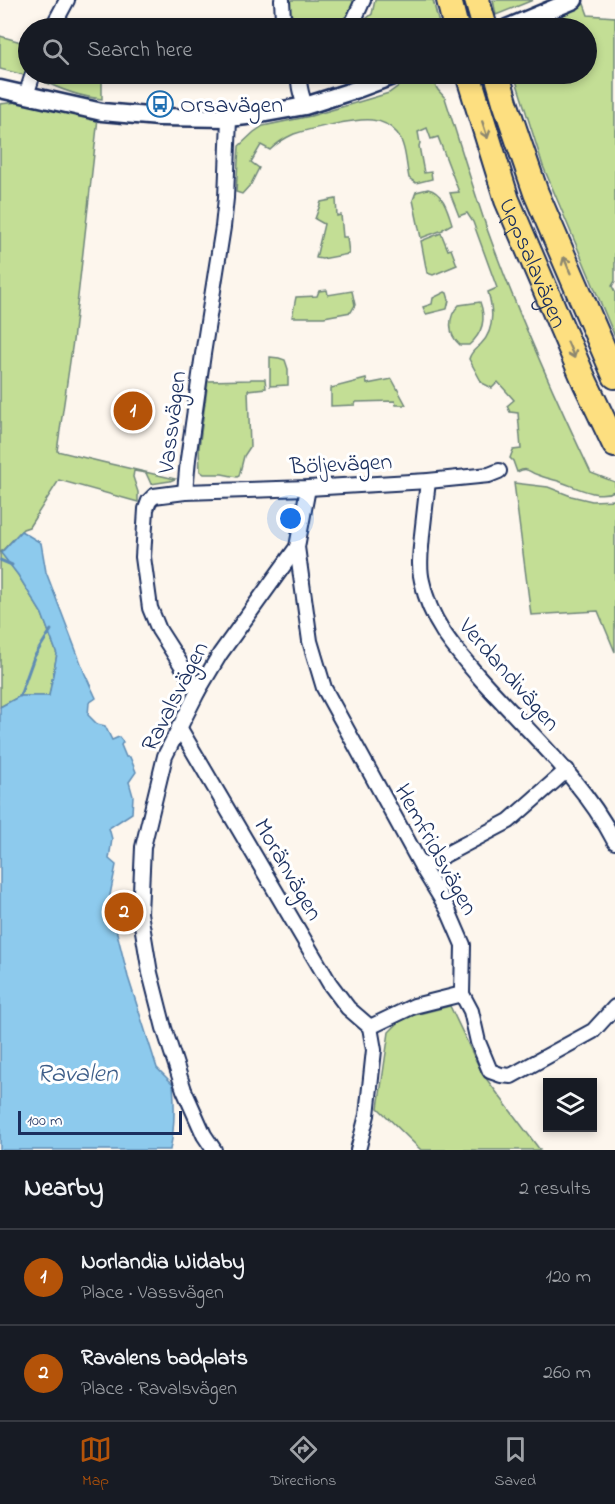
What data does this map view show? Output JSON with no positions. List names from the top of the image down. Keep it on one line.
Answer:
{"streets":{"highway":["Uppsalavägen"],"street":["Vassvägen","Böljevägen","Verdandivägen","Ravalsvägen","Hemfridsvägen","Moränvägen"]},"crossings":[["Vassvägen","Böljevägen"],["Vassvägen","Ravalsvägen"],["Böljevägen","Verdandivägen"],["Böljevägen","Ravalsvägen"],["Ravalsvägen","Hemfridsvägen"],["Ravalsvägen","Moränvägen"]],"water":["Ravalen"],"places":{"bus stop":["Orsavägen"]},"scale_bar":"100 m","page":{"search":"Search here","pins":["1","2"],"scale":"100 m","heading":["Nearby","2 results"],"list":[{"mark":"1","name":"Norlandia Widaby","note":"Place · Vassvägen","value":"120 m"},{"mark":"2","name":"Ravalens badplats","note":"Place · Ravalsvägen","value":"260 m"}],"nav":["Map","Directions","Saved"]}}
